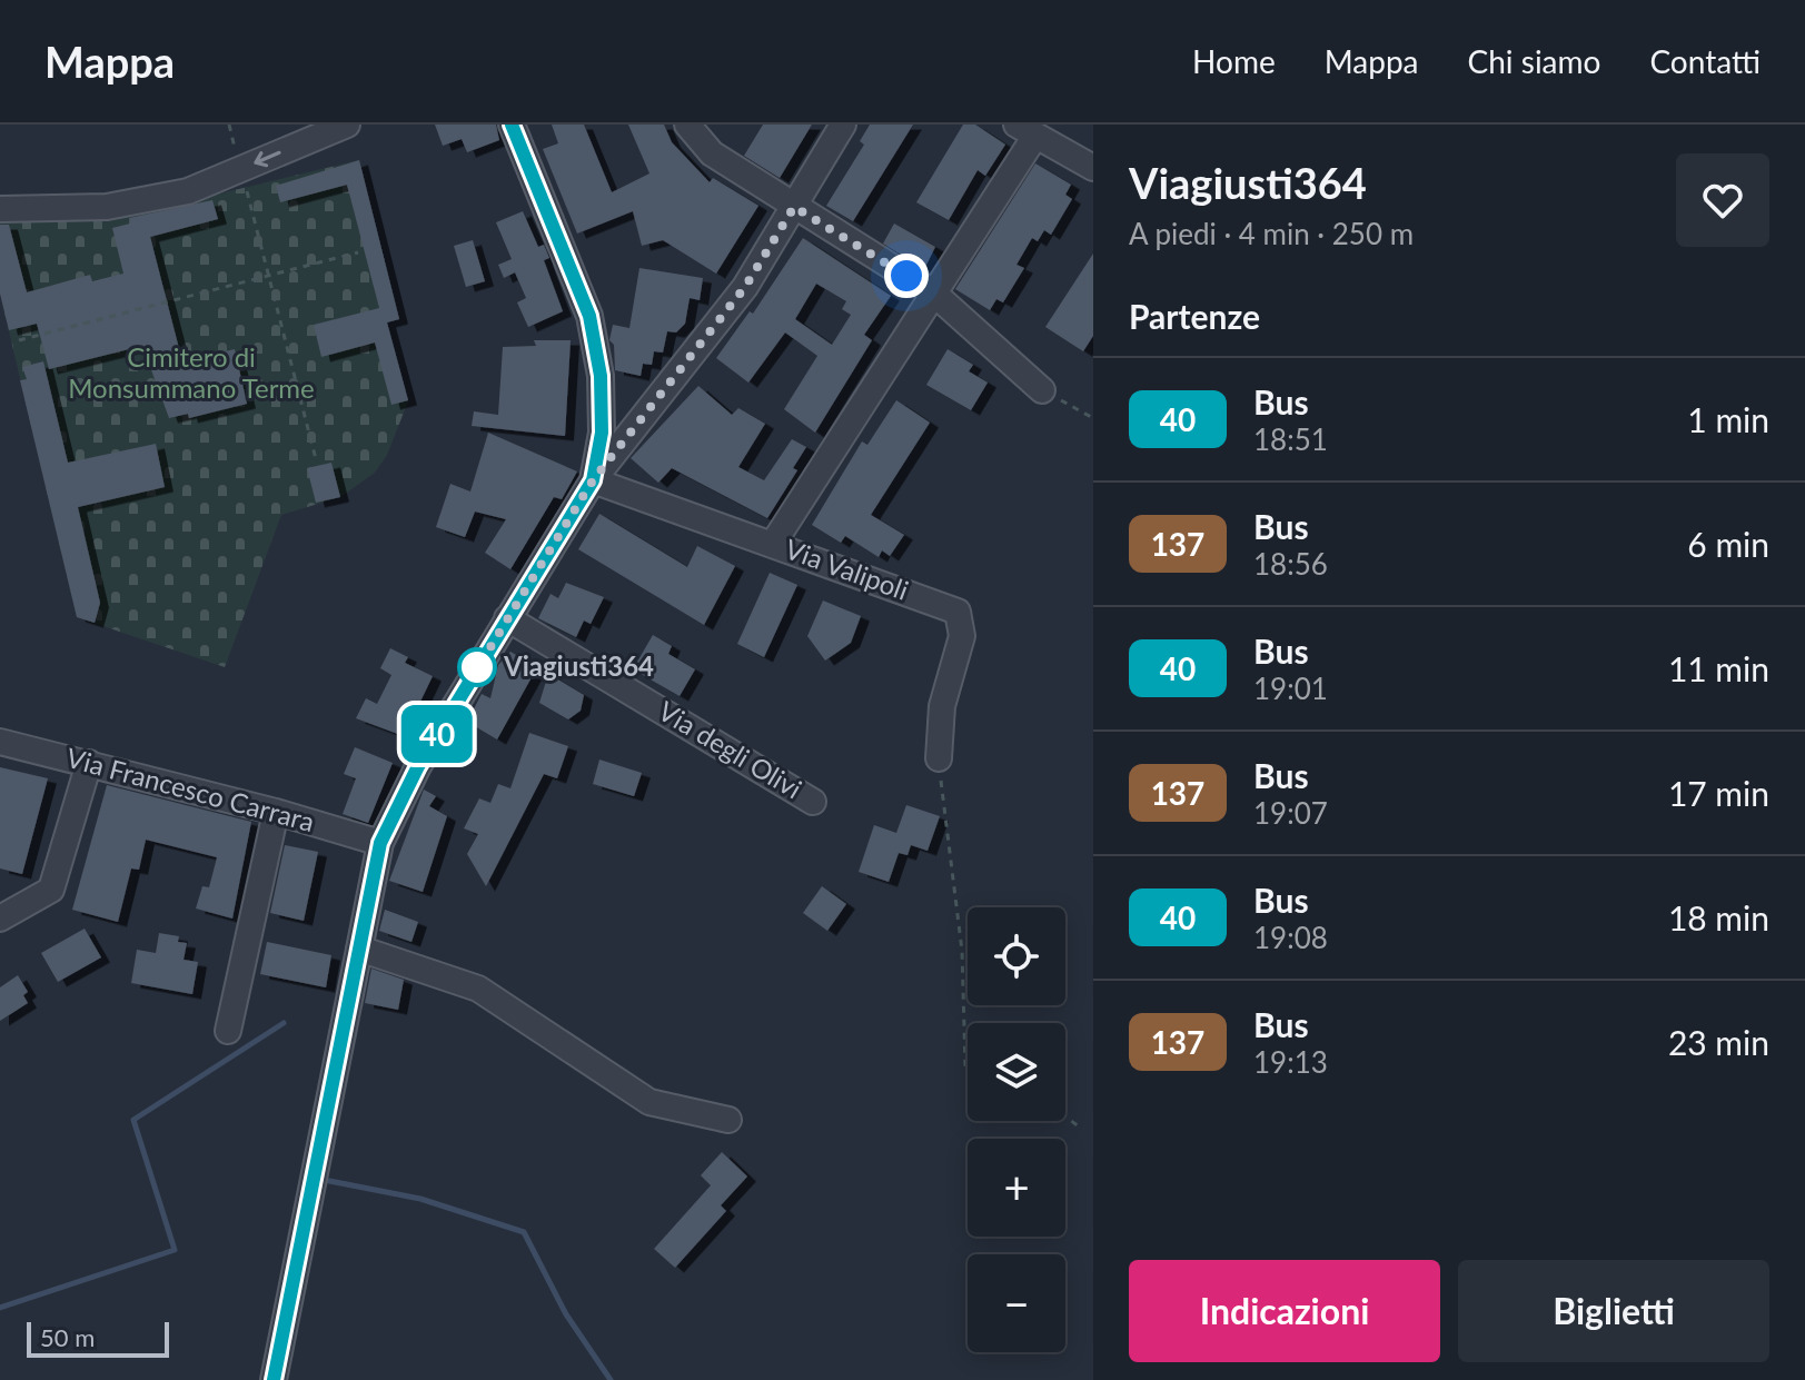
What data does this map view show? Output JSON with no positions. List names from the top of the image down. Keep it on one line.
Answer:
{"streets":{"street":["Via Valipoli","Via degli Olivi","Via Francesco Carrara"]},"parks":["Cimitero di Monsummano Terme"],"places":["Viagiusti364"],"lines":["bus line 40"],"scale_bar":"50 m","page":{"header":"Mappa","nav":["Home","Mappa","Chi siamo","Contatti"],"on_map":"40","heading":[["Viagiusti364","A piedi · 4 min · 250 m"],"Partenze"],"list":[{"mark":"40","name":"Bus","note":"18:51","value":"1 min"},{"mark":"137","name":"Bus","note":"18:56","value":"6 min"},{"mark":"40","name":"Bus","note":"19:01","value":"11 min"},{"mark":"137","name":"Bus","note":"19:07","value":"17 min"},{"mark":"40","name":"Bus","note":"19:08","value":"18 min"},{"mark":"137","name":"Bus","note":"19:13","value":"23 min"}],"map_buttons":["+","−"],"buttons":["Indicazioni","Biglietti"],"scale":"50 m"}}
